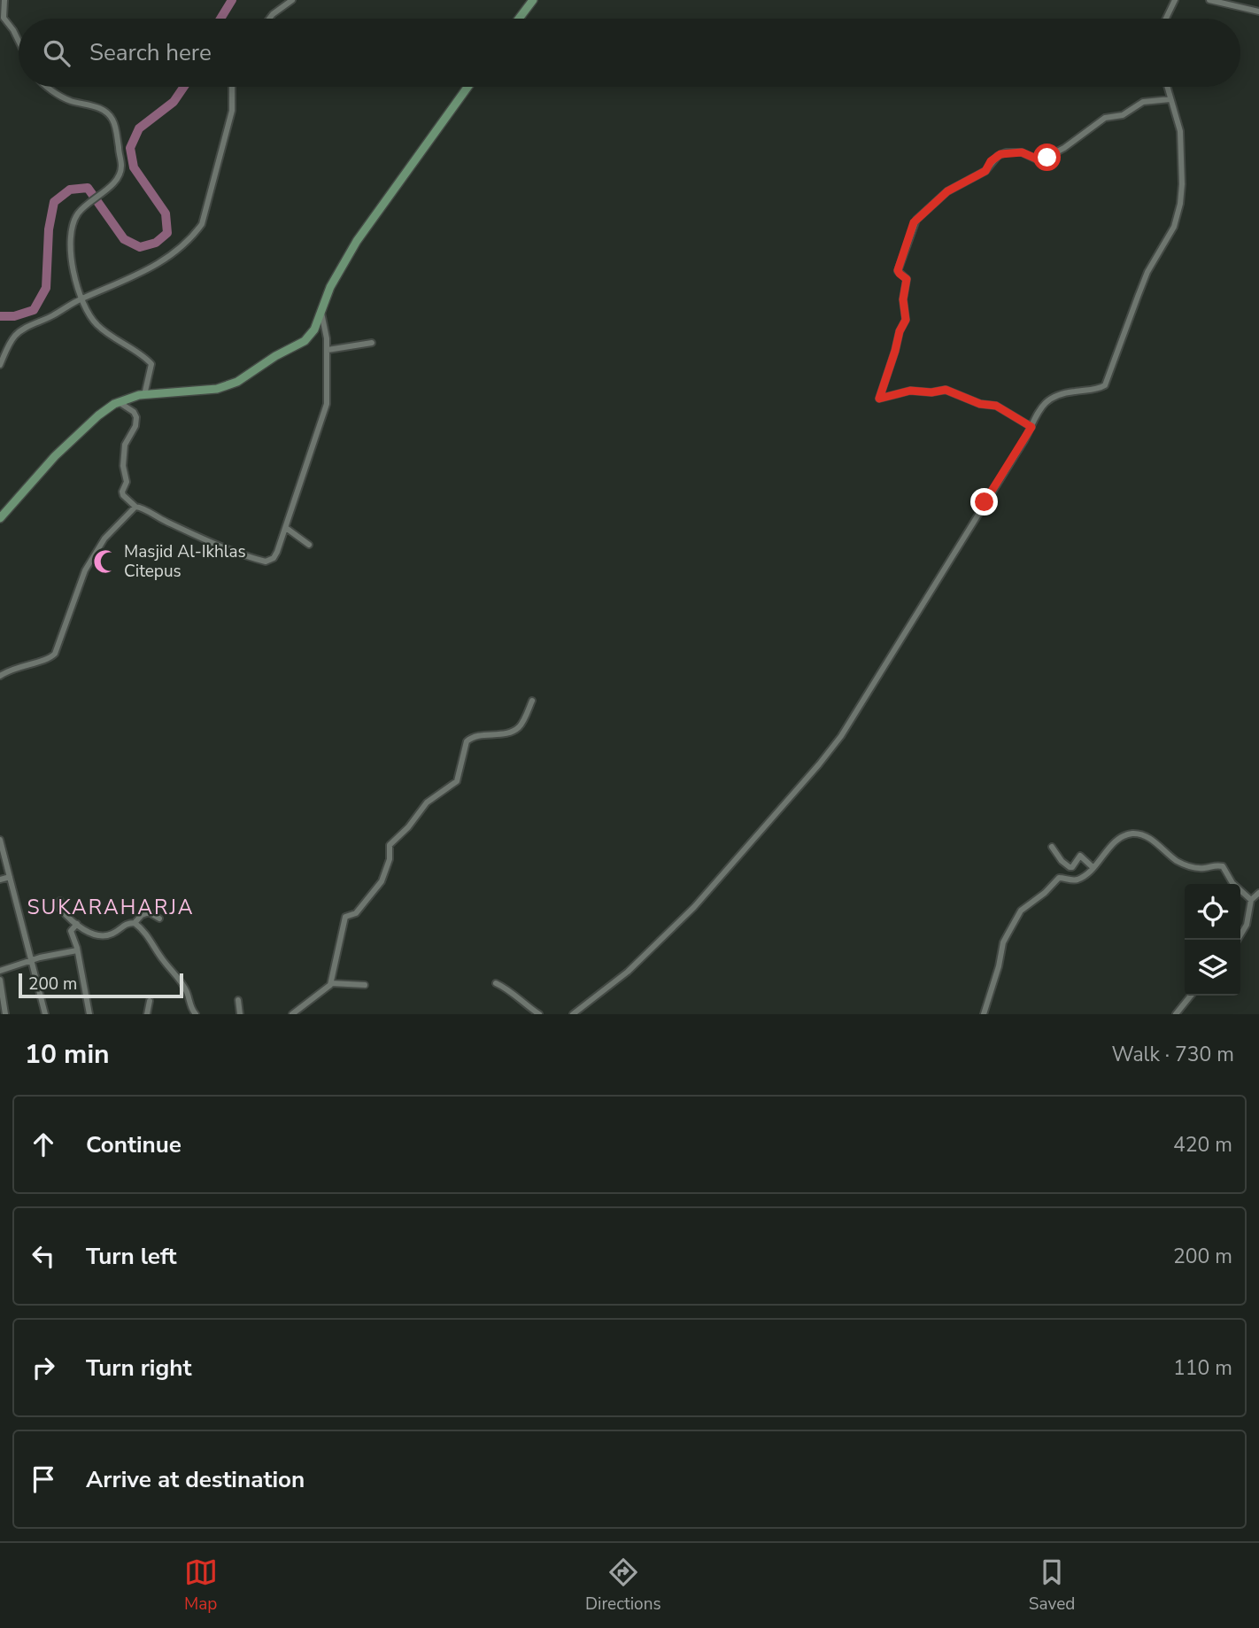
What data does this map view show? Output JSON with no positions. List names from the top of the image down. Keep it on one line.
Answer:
{"districts":["SUKARAHARJA"],"places":{"mosque":["Masjid Al-Ikhlas Citepus"]},"scale_bar":"200 m","page":{"search":"Search here","scale":"200 m","heading":["10 min","Walk · 730 m"],"list":[["Continue","420 m"],["Turn left","200 m"],["Turn right","110 m"],"Arrive at destination"],"nav":["Map","Directions","Saved"]}}
